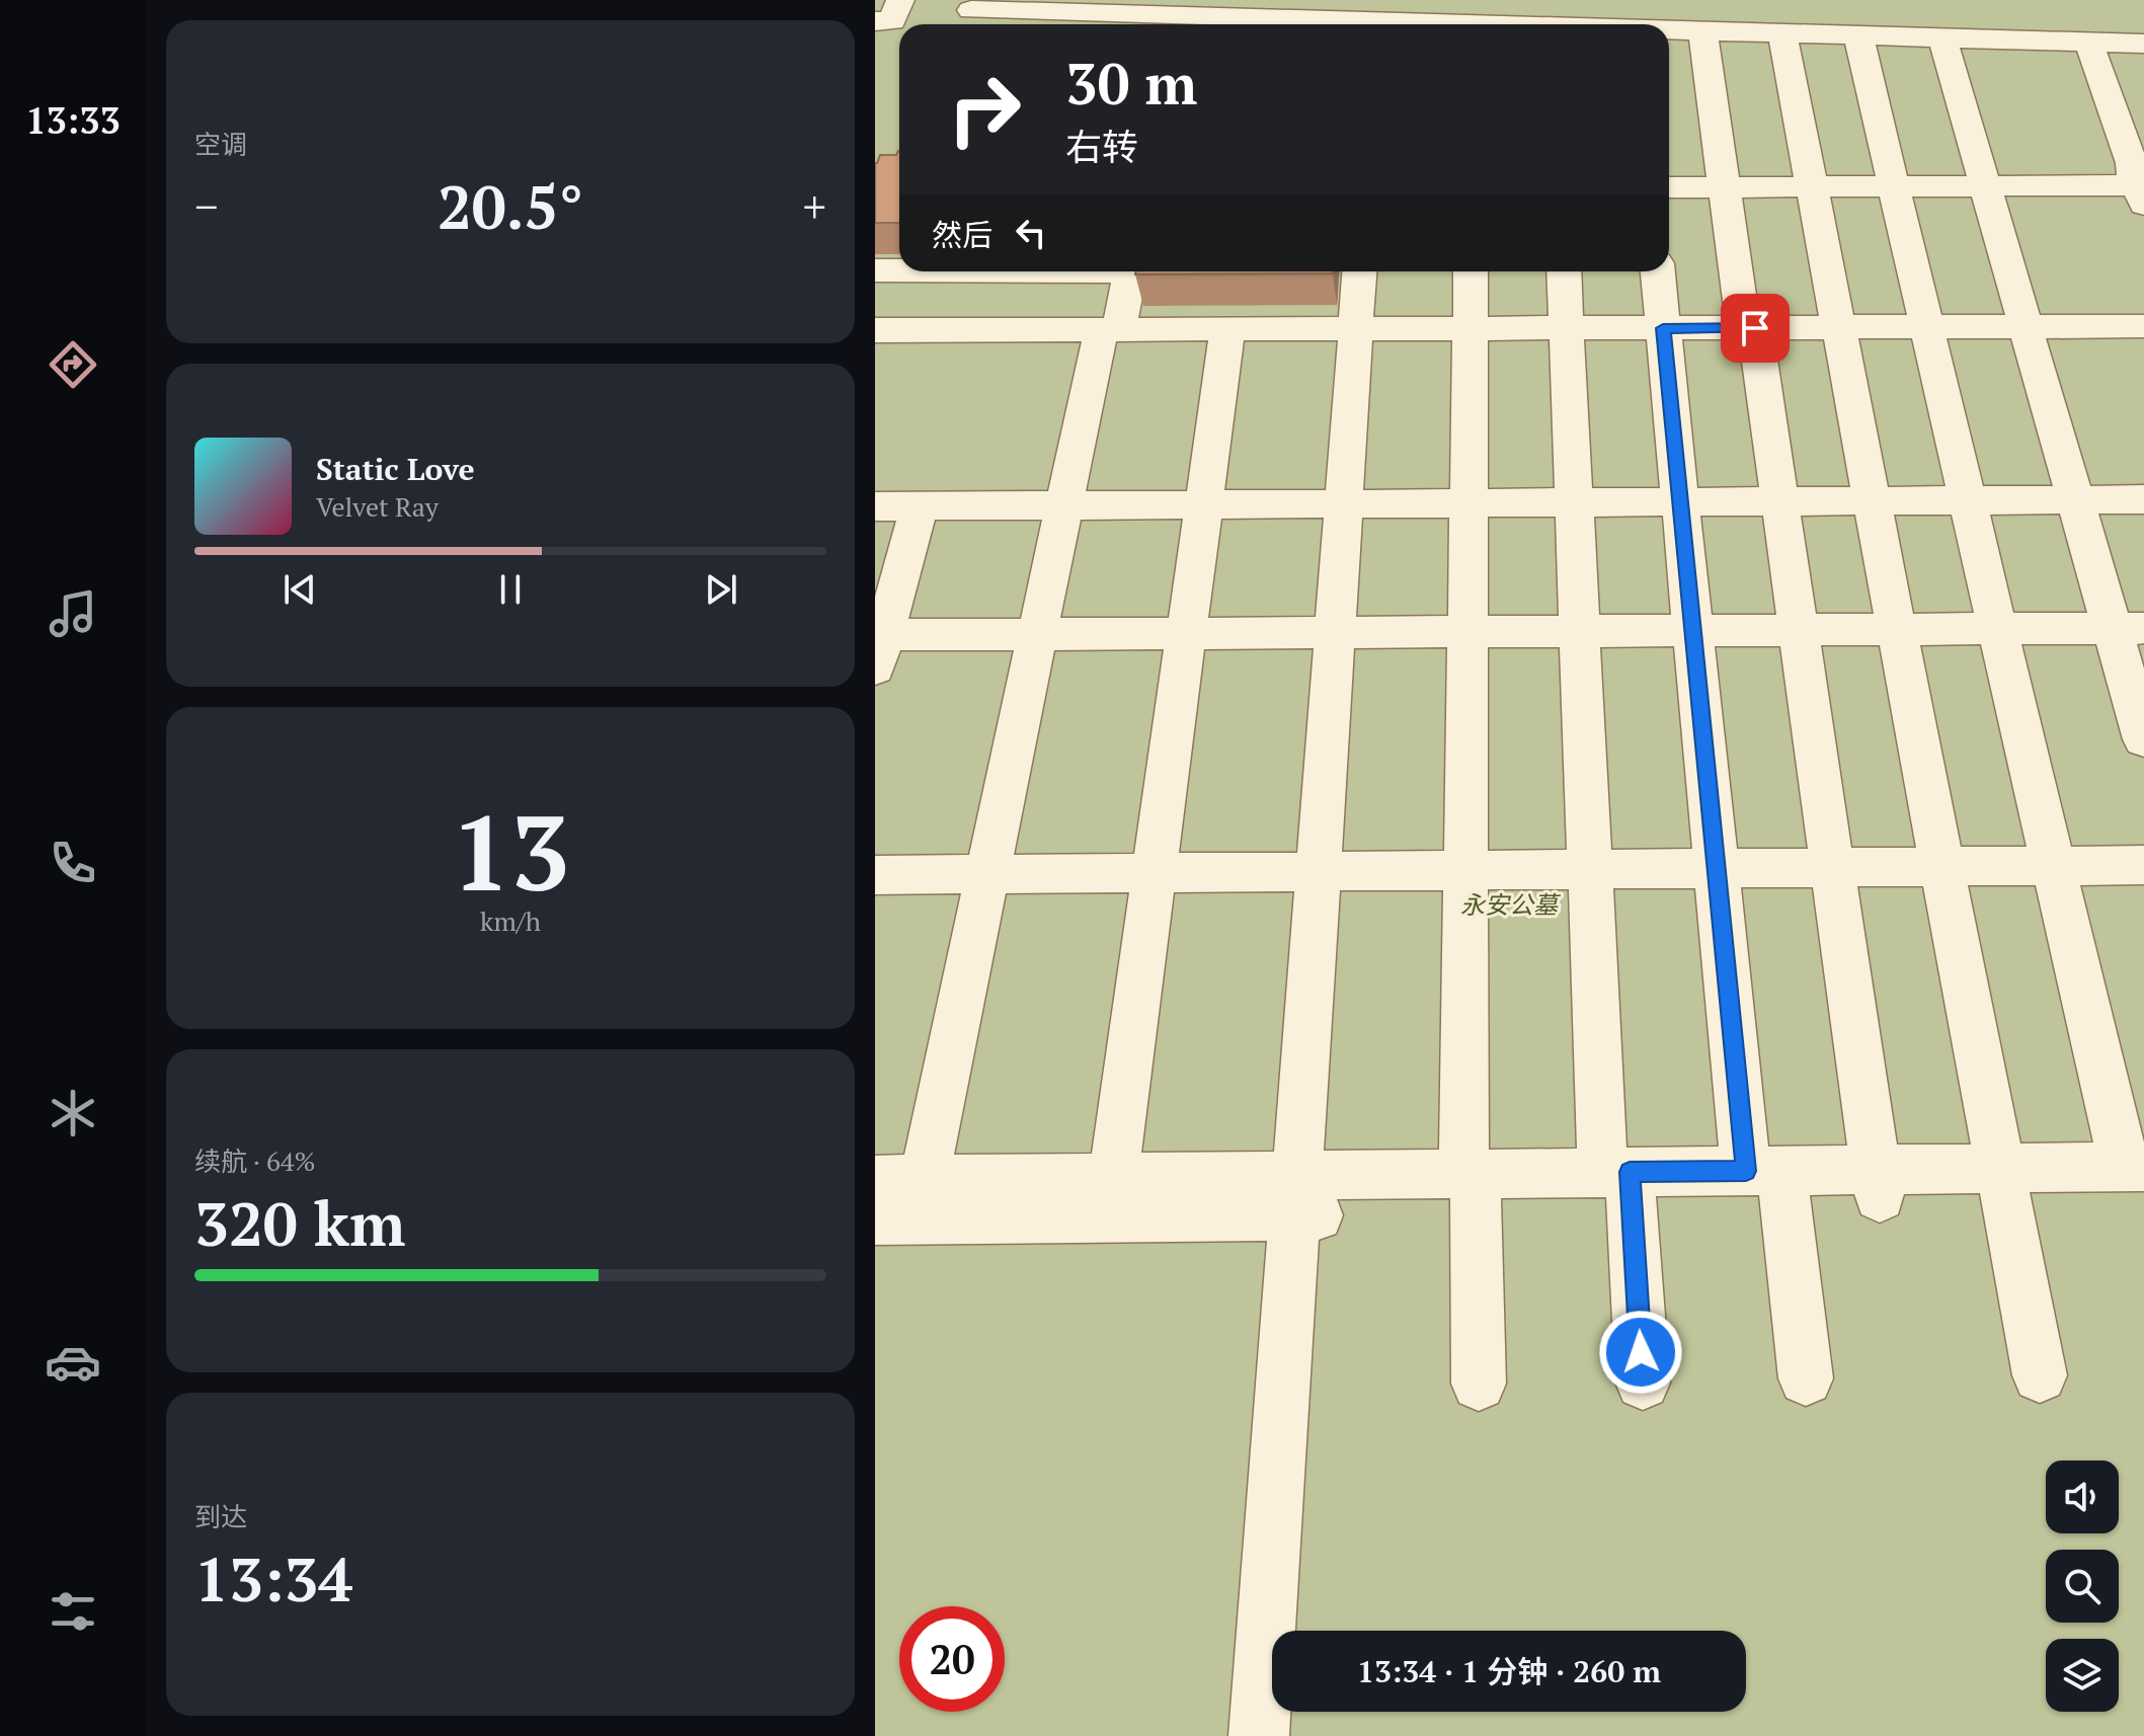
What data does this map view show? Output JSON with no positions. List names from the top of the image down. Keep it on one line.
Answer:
{"parks":["永安公墓"],"page":{"tabs":"13:33","tile":["空调",["13","km/h"],["续航 · 64%","320 km"],["到达","13:34"]],"turn":["30 m","右转"],"heat":["−","20.5°","+"],"then":"然后","song":["Static Love","Velvet Ray"],"limit":"20","trip":"13:34 · 1 分钟 · 260 m"}}
